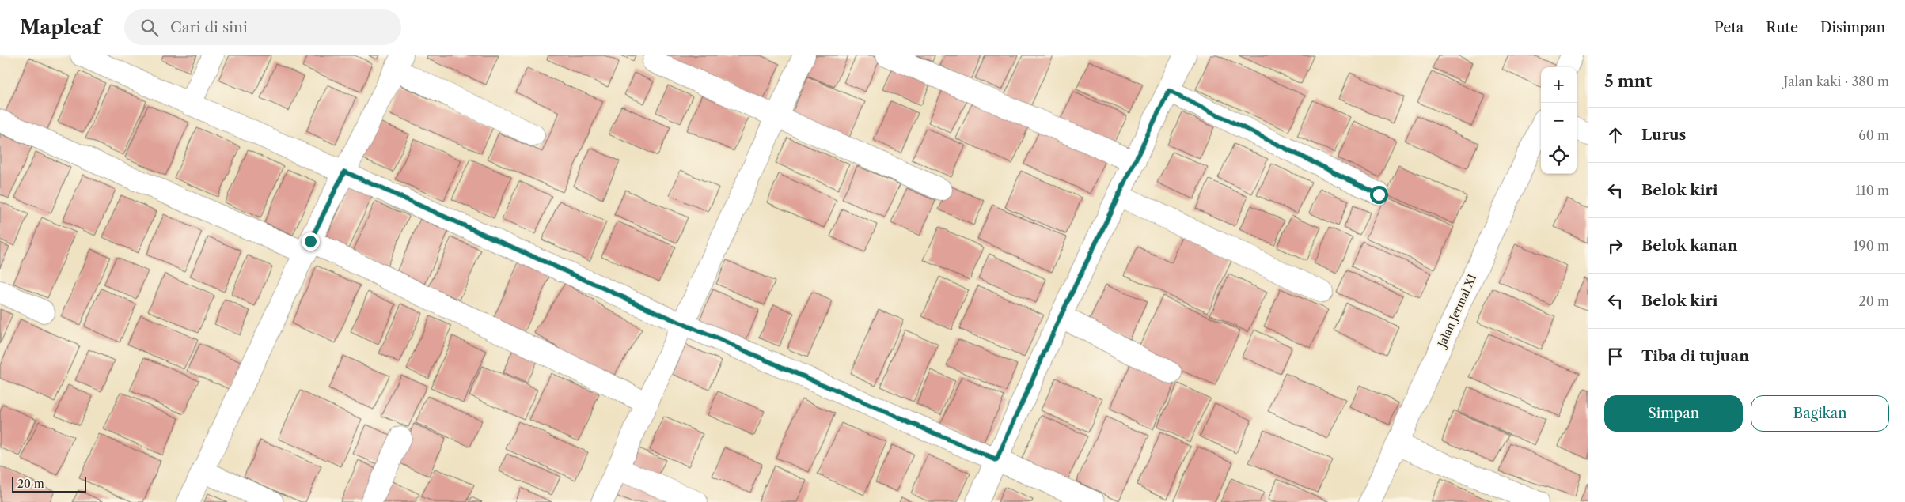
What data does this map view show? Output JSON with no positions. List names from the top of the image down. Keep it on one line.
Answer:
{"streets":{"street":["Jalan Jermal XI"]},"scale_bar":"20 m","page":{"header":"Mapleaf","search":"Cari di sini","nav":["Peta","Rute","Disimpan"],"heading":["5 mnt","Jalan kaki · 380 m"],"map_buttons":["+","−"],"list":[["Lurus","60 m"],["Belok kiri","110 m"],["Belok kanan","190 m"],["Belok kiri","20 m"],"Tiba di tujuan"],"buttons":["Simpan","Bagikan"],"scale":"20 m"}}
